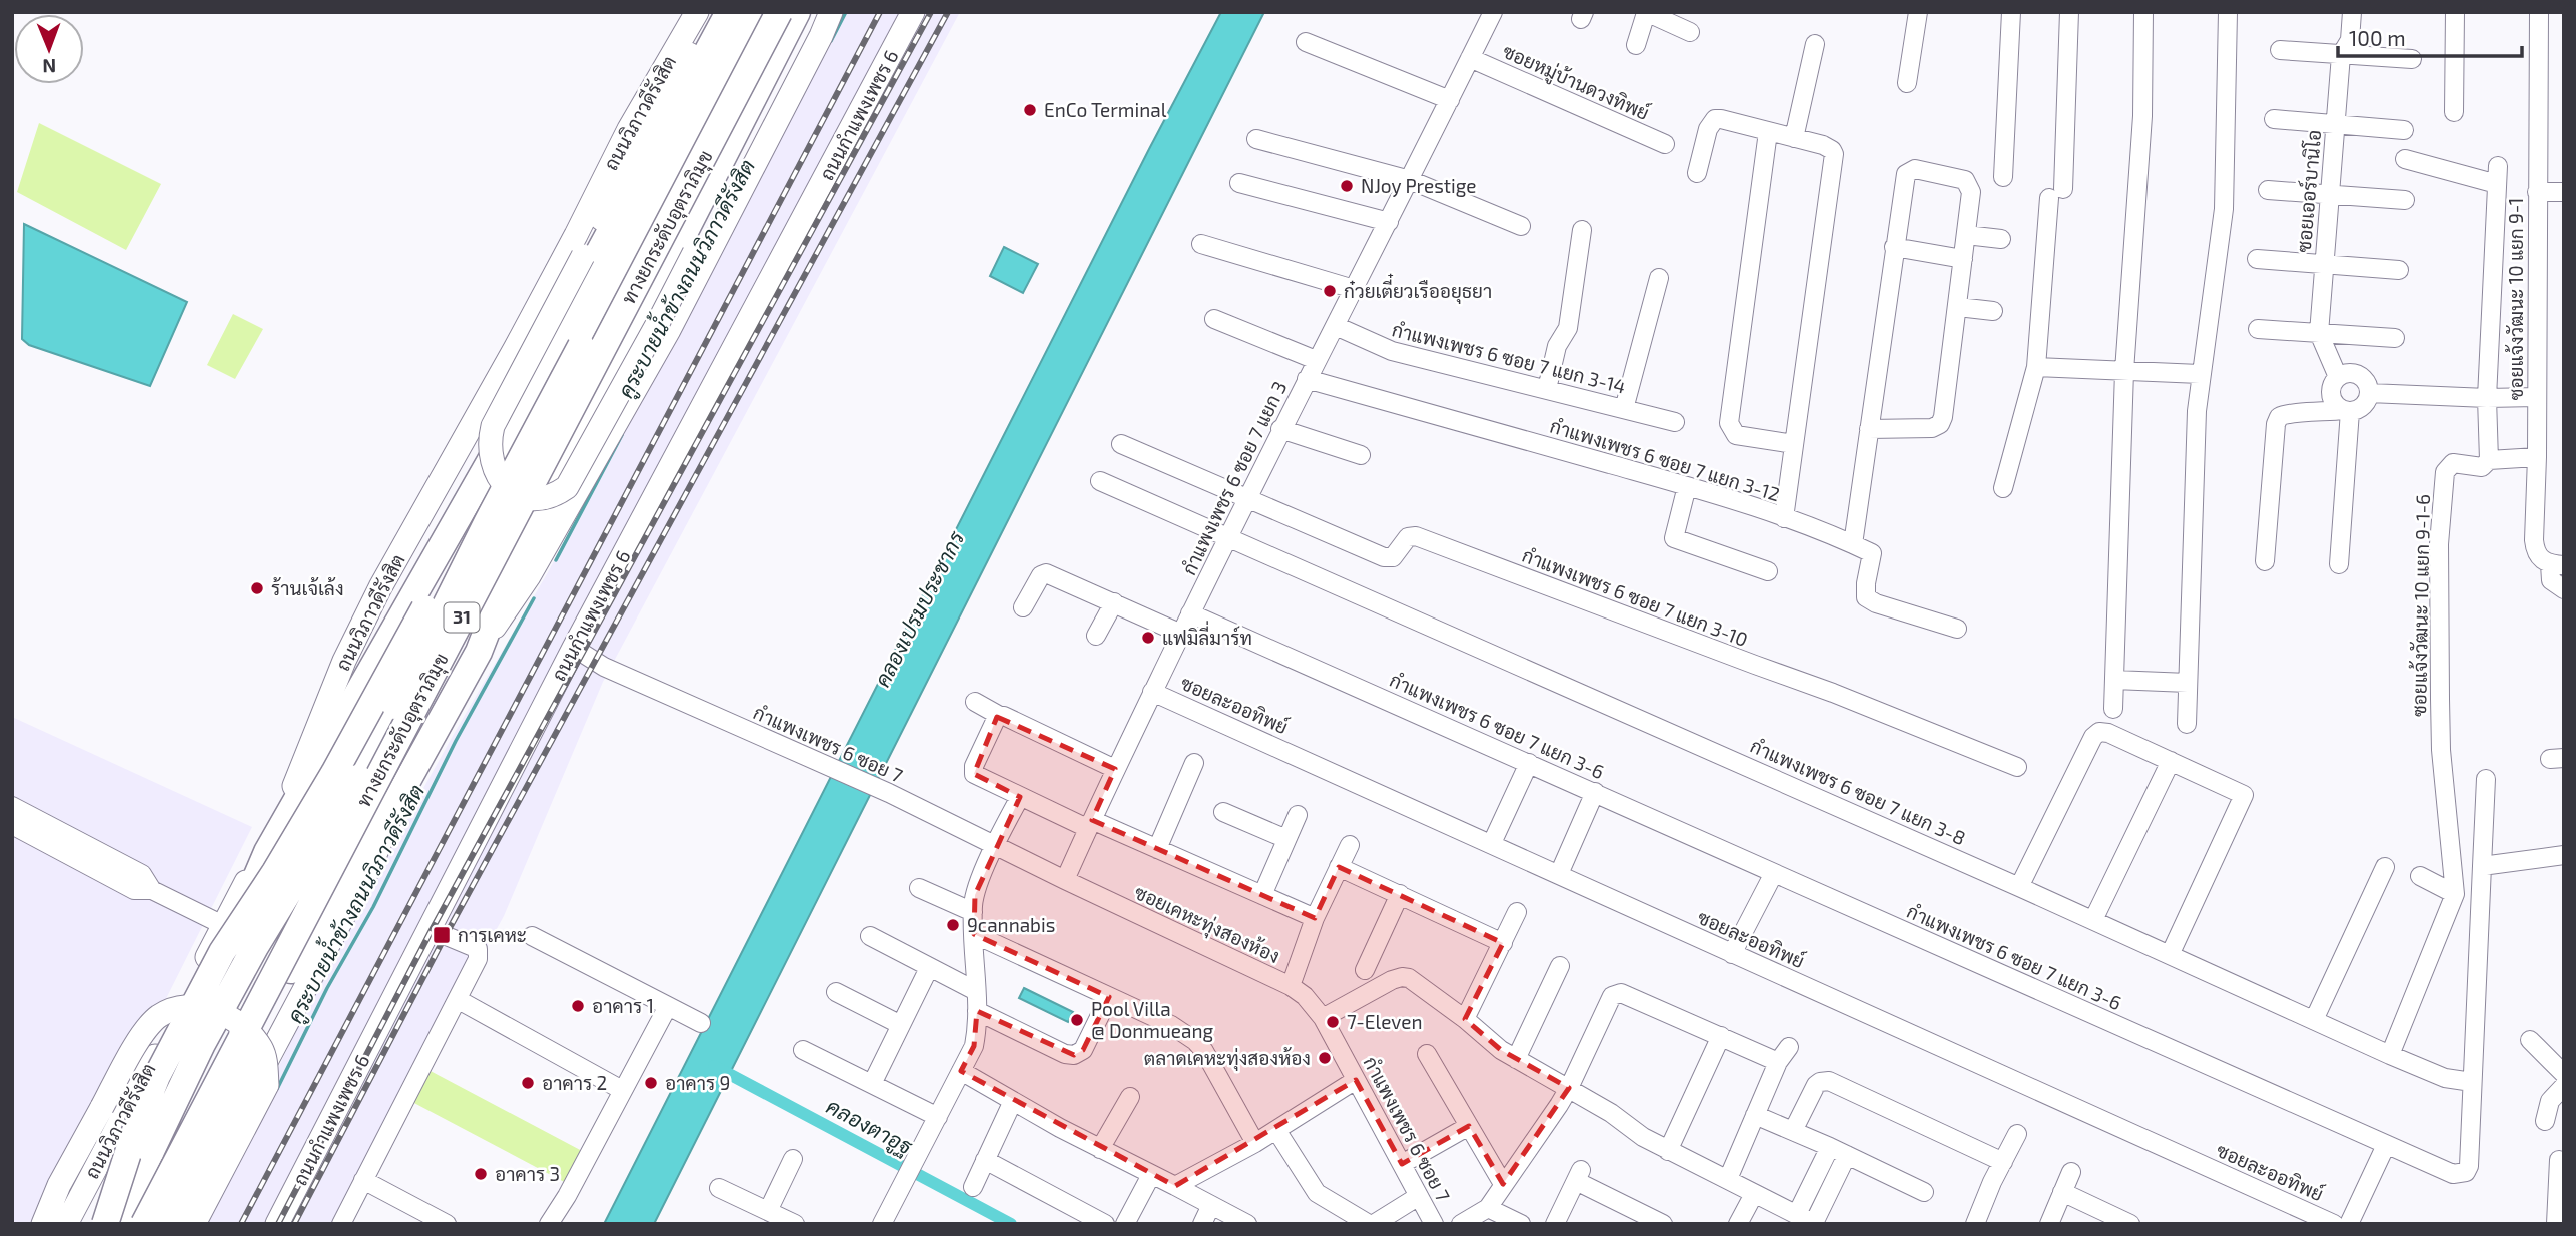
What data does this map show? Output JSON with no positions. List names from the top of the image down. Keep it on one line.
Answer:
{"streets":{"highway":["ทางยกระดับอุตราภิมุข","31"],"main road":["ถนนวิภาวดีรังสิต","ถนนกำแพงเพชร 6"],"street":["ซอยหมู่บ้านดวงทิพย์","ซอยเออร์บานิโอ","ซอยแจ้งวัฒนะ 10 แยก 9-1","กำแพงเพชร 6 ซอย 7 แยก 3-14","กำแพงเพชร 6 ซอย 7 แยก 3-12","กำแพงเพชร 6 ซอย 7 แยก 3","กำแพงเพชร 6 ซอย 7 แยก 3-10","ซอยแจ้งวัฒนะ 10 แยก 9-1-6","ซอยละออทิพย์","กำแพงเพชร 6 ซอย 7 แยก 3-6","กำแพงเพชร 6 ซอย 7","กำแพงเพชร 6 ซอย 7 แยก 3-8","ซอยเคหะทุ่งสองห้อง"]},"crossings":[["ซอยหมู่บ้านดวงทิพย์","กำแพงเพชร 6 ซอย 7 แยก 3"],["ถนนกำแพงเพชร 6","กำแพงเพชร 6 ซอย 7"],["ซอยแจ้งวัฒนะ 10 แยก 9-1","ซอยแจ้งวัฒนะ 10 แยก 9-1-6"],["กำแพงเพชร 6 ซอย 7 แยก 3-14","กำแพงเพชร 6 ซอย 7 แยก 3"],["กำแพงเพชร 6 ซอย 7 แยก 3-12","กำแพงเพชร 6 ซอย 7 แยก 3"],["กำแพงเพชร 6 ซอย 7 แยก 3","กำแพงเพชร 6 ซอย 7 แยก 3-10"],["กำแพงเพชร 6 ซอย 7 แยก 3","ซอยละออทิพย์"],["กำแพงเพชร 6 ซอย 7 แยก 3","กำแพงเพชร 6 ซอย 7 แยก 3-6"],["กำแพงเพชร 6 ซอย 7 แยก 3","กำแพงเพชร 6 ซอย 7"],["กำแพงเพชร 6 ซอย 7 แยก 3","กำแพงเพชร 6 ซอย 7 แยก 3-8"],["กำแพงเพชร 6 ซอย 7 แยก 3","ซอยเคหะทุ่งสองห้อง"],["กำแพงเพชร 6 ซอย 7 แยก 3-6","กำแพงเพชร 6 ซอย 7 แยก 3-8"],["กำแพงเพชร 6 ซอย 7","ซอยเคหะทุ่งสองห้อง"]],"water":["คูระบายน้ำข้างถนนวิภาวดีรังสิต","คลองเปรมประชากร","คลองตาอูฐ"],"places":{"other":["EnCo Terminal","NJoy Prestige","ก๋วยเตี๋ยวเรืออยุธยา","ร้านเจ้เล้ง","แฟมิลี่มาร์ท","9cannabis","อาคาร 1","Pool Villa @ Donmueang","7-Eleven","ตลาดเคหะทุ่งสองห้อง","อาคาร 2","อาคาร 9","อาคาร 3"],"transit":["การเคหะ"]},"scale_bar":"100 m","north":"bottom"}
